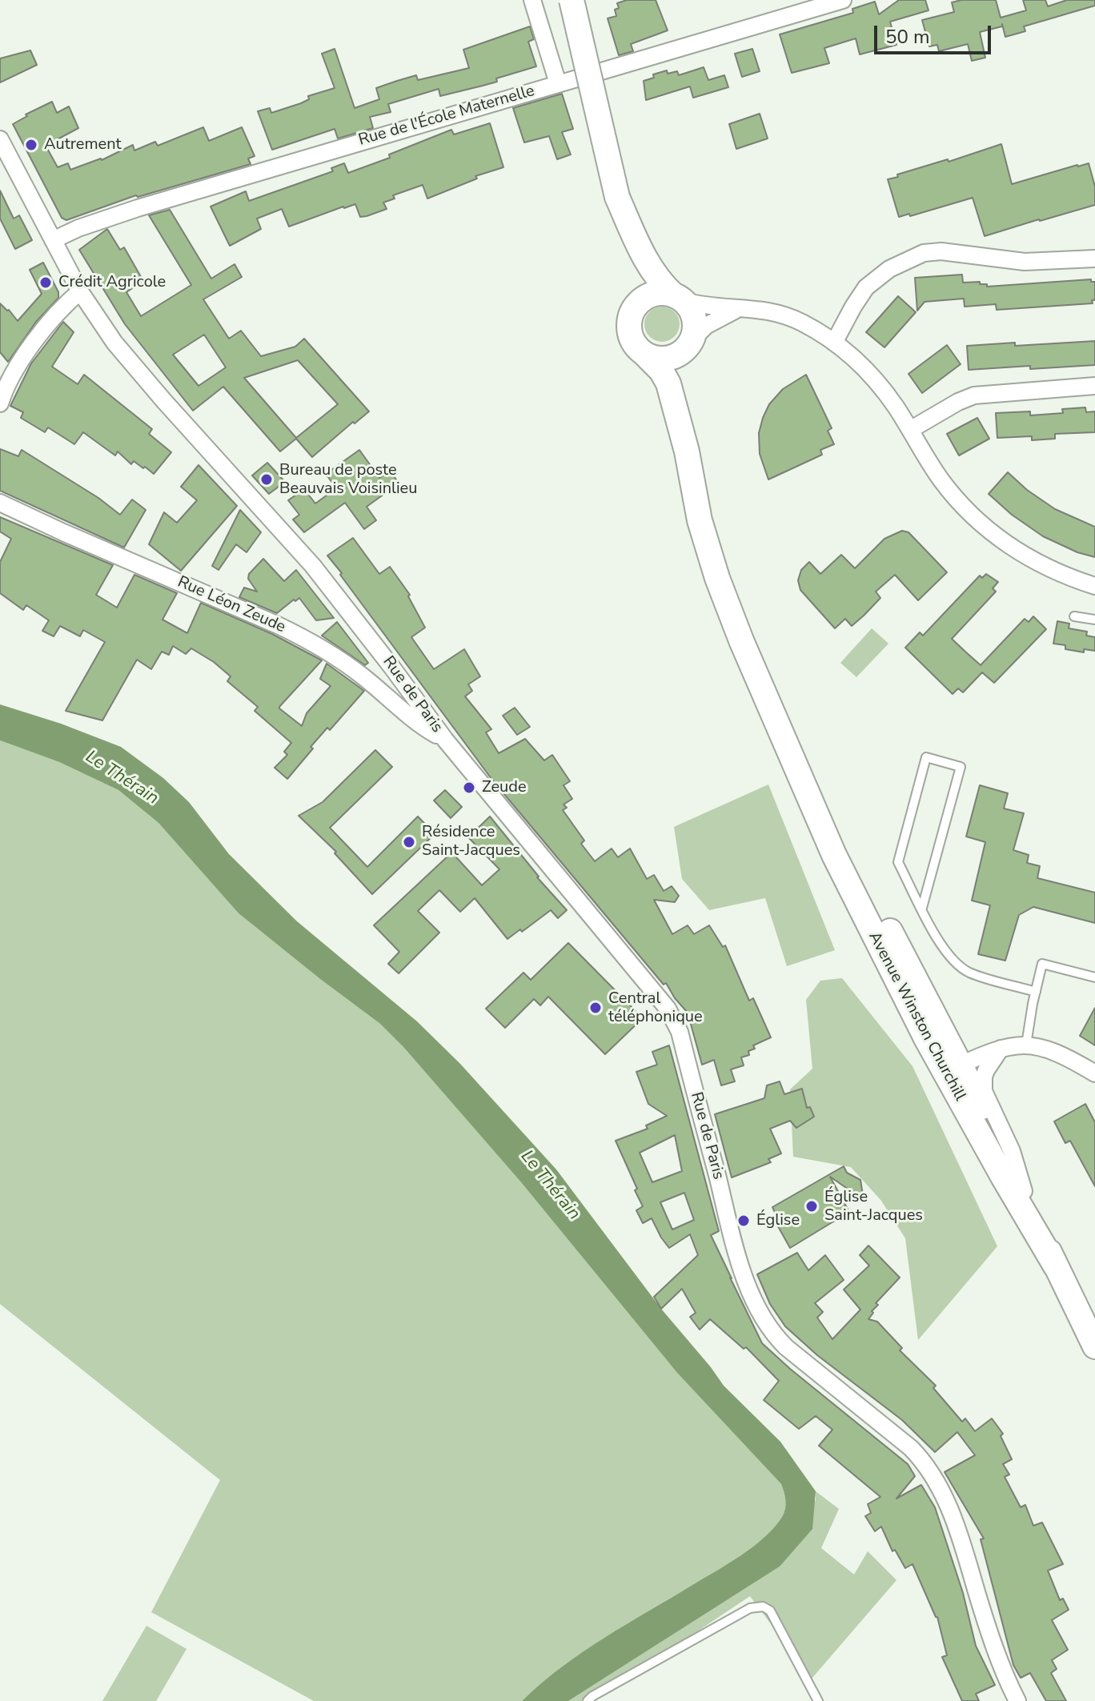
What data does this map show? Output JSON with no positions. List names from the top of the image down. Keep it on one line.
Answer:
{"streets":{"main road":["Avenue Winston Churchill"],"street":["Rue de l'École Maternelle","Rue Léon Zeude","Rue de Paris"]},"crossings":[["Rue de l'École Maternelle","Rue de Paris"],["Rue Léon Zeude","Rue de Paris"]],"water":["Le Thérain"],"places":["Autrement","Crédit Agricole","Bureau de poste Beauvais Voisinlieu","Zeude","Résidence Saint-Jacques","Central téléphonique","Église Saint-Jacques","Église"],"scale_bar":"50 m"}
